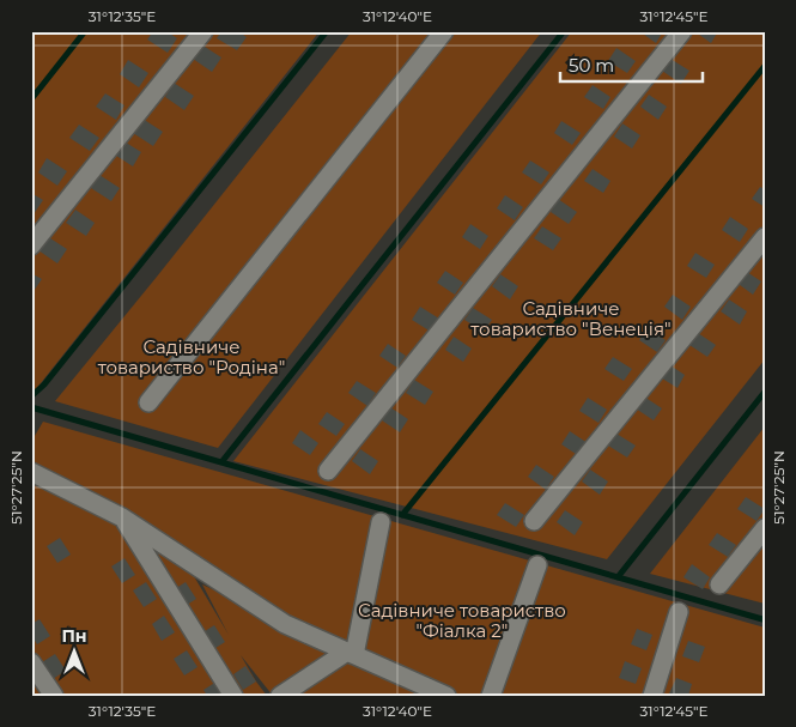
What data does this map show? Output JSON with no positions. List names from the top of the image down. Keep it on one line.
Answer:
{"parks":["Садівниче товариство \"Венеція\"","Садівниче товариство \"Родіна\"","Садівниче товариство \"Фіалка 2\""],"scale_bar":"50 m","north":"top","coordinates":["31°12'35\"E","31°12'40\"E","31°12'45\"E","51°27'25\"N"]}
